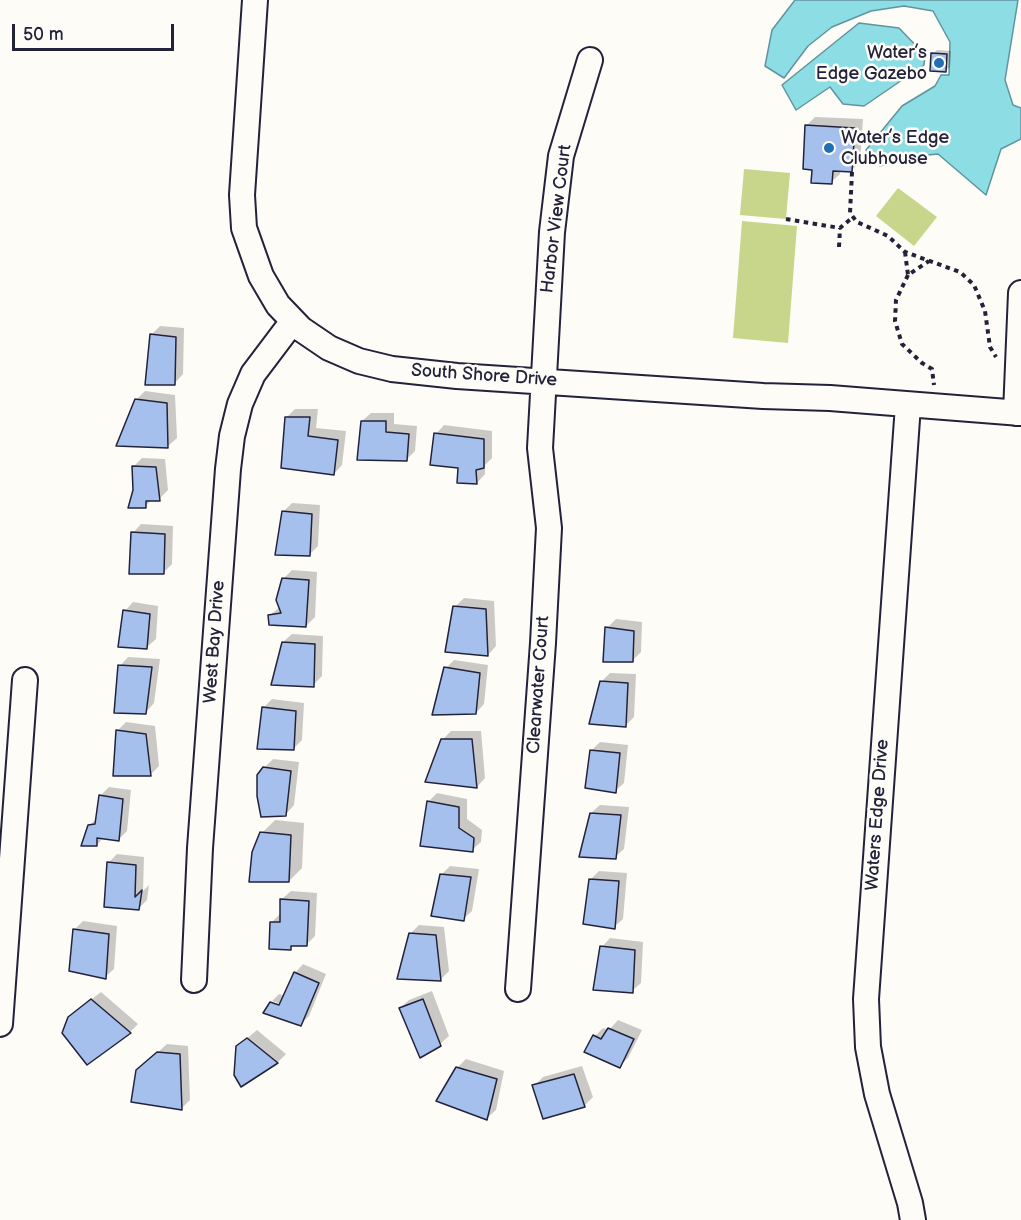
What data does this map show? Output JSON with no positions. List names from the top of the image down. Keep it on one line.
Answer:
{"streets":{"street":["Harbor View Court","South Shore Drive","West Bay Drive","Clearwater Court","Waters Edge Drive"]},"crossings":[["Harbor View Court","South Shore Drive"],["Harbor View Court","Clearwater Court"],["South Shore Drive","West Bay Drive"],["South Shore Drive","Clearwater Court"],["South Shore Drive","Waters Edge Drive"]],"places":["Water’s Edge Gazebo","Water’s Edge Clubhouse"],"scale_bar":"50 m"}
